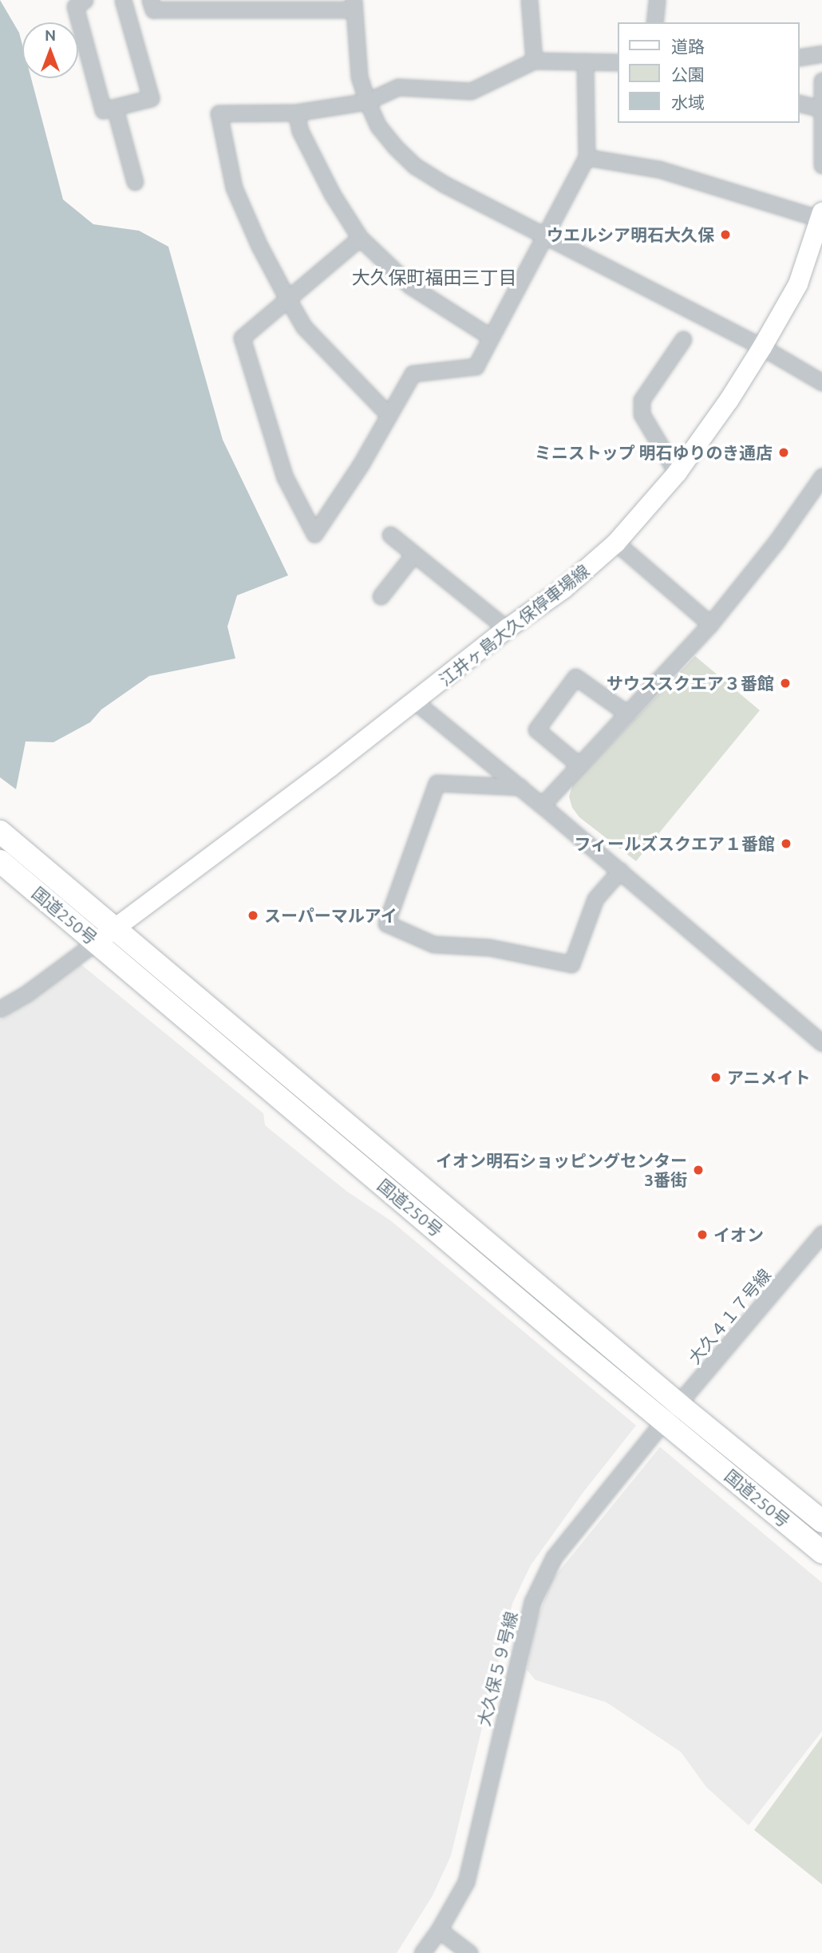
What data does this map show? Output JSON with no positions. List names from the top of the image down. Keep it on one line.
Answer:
{"streets":{"highway":["国道250号"],"main road":["江井ヶ島大久保停車場線"],"street":["大久４１７号線","大久保５９号線"]},"crossings":[["江井ヶ島大久保停車場線","国道250号"],["国道250号","大久４１７号線"],["国道250号","大久保５９号線"],["大久４１７号線","大久保５９号線"]],"districts":["大久保町福田三丁目"],"places":["ウエルシア明石大久保","ミニストップ 明石ゆりのき通店","サウススクエア３番館","フィールズスクエア１番館","スーパーマルアイ","アニメイト","イオン明石ショッピングセンター 3番街","イオン"],"legend":["道路","公園","水域"],"north":"top"}
